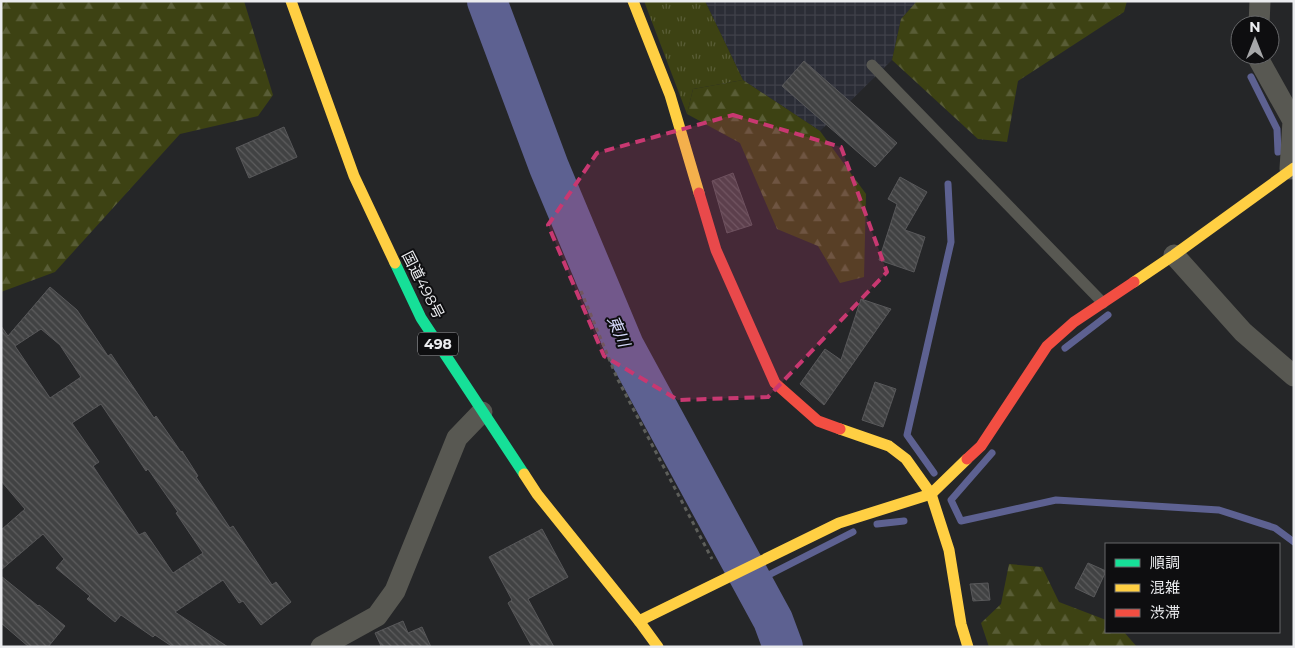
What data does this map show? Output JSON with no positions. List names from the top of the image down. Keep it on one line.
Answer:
{"streets":{"main road":["国道498号","498"]},"water":["東川"],"legend":["順調","混雑","渋滞"],"north":"top"}
